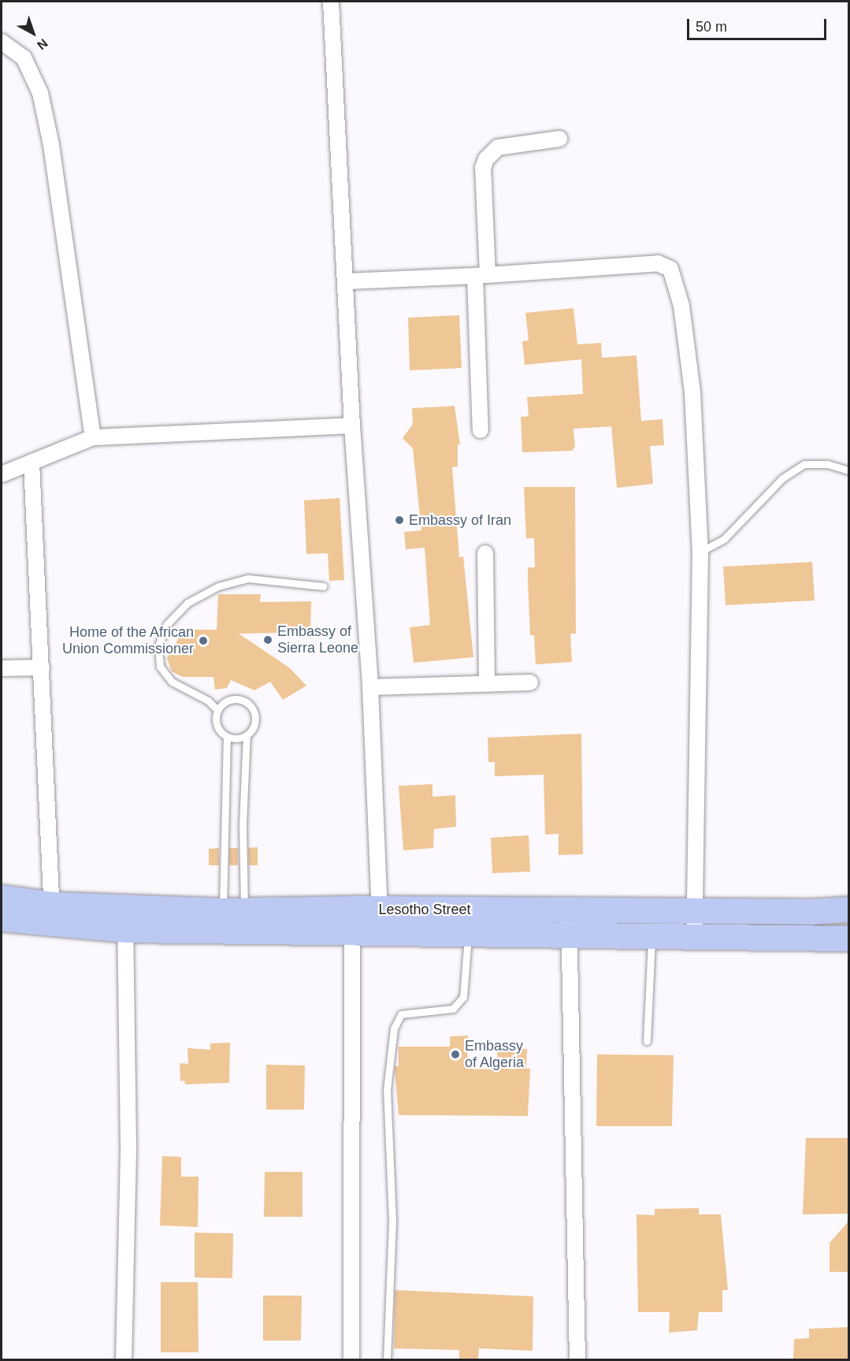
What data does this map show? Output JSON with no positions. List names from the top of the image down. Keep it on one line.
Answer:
{"streets":{"main road":["Lesotho Street"]},"places":["Embassy of Iran","Embassy of Sierra Leone","Home of the African Union Commissioner","Embassy of Algeria"],"scale_bar":"50 m","north":"bottom right"}
